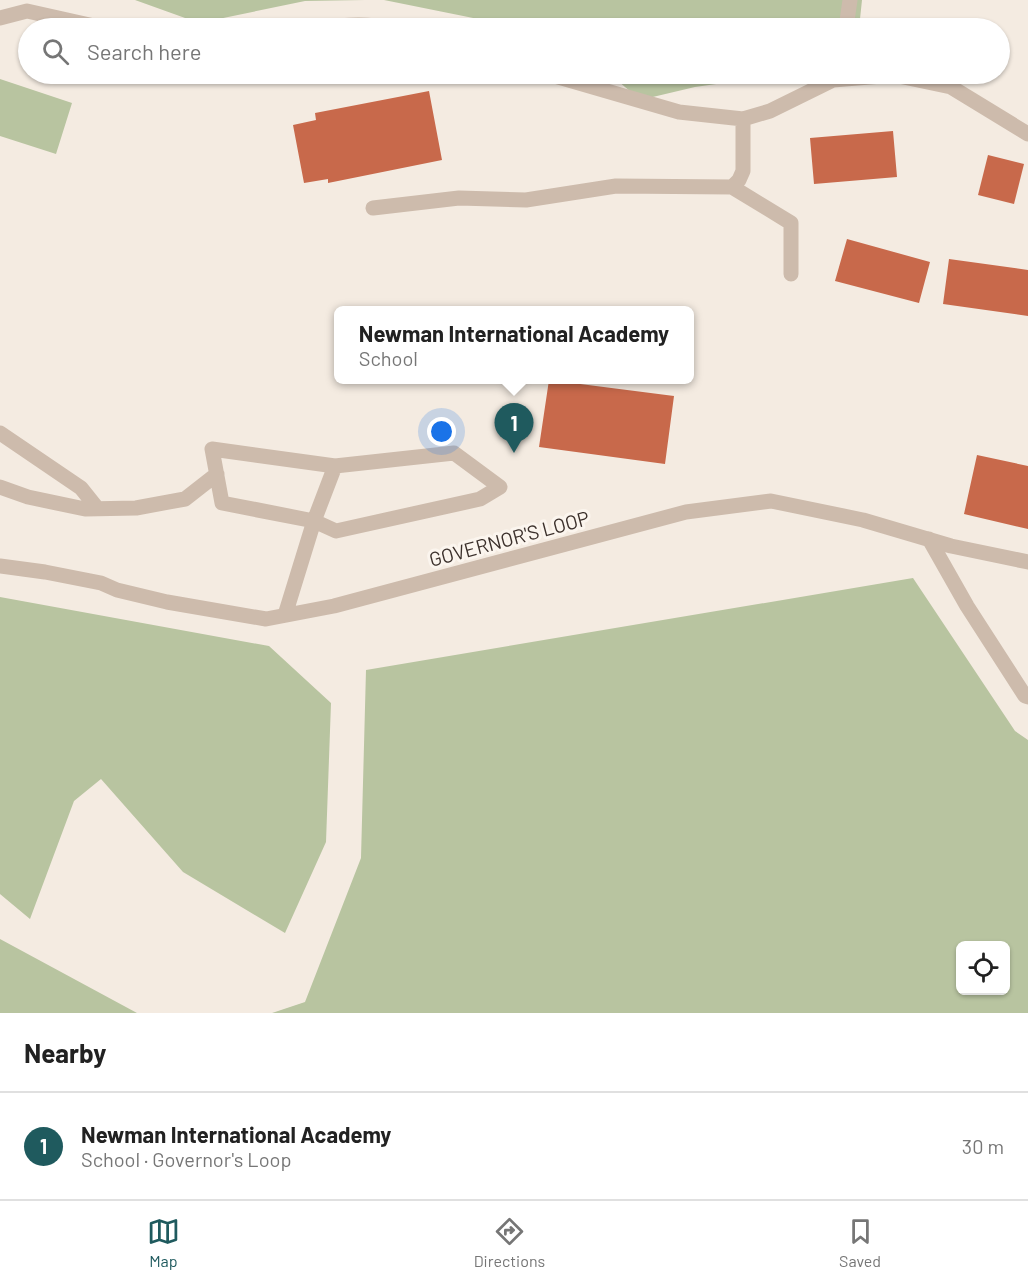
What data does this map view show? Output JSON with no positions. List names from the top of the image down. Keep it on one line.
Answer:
{"streets":{"street":["GOVERNOR'S LOOP"]},"page":{"search":"Search here","popup":["Newman International Academy","School"],"pins":"1","heading":"Nearby","list":[{"mark":"1","name":"Newman International Academy","note":"School · Governor's Loop","value":"30 m"}],"nav":["Map","Directions","Saved"]}}
